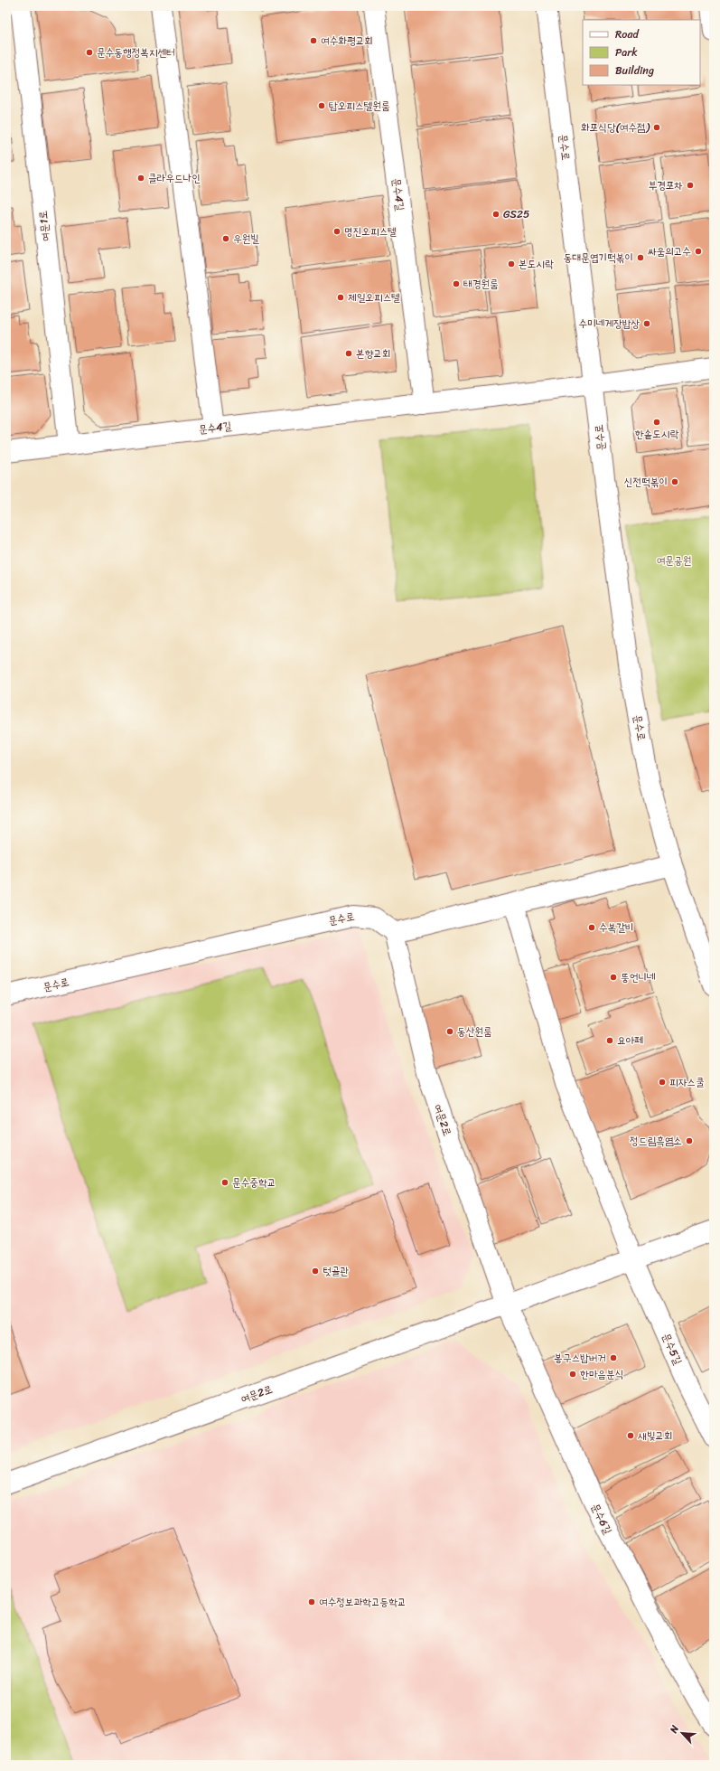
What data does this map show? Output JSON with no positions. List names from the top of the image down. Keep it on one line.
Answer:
{"streets":{"street":["문수로","문수4길","여문1로","여문2로","문수5길","문수6길"]},"crossings":[["문수로","문수4길"],["문수로","여문2로"],["문수4길","여문1로"],["여문2로","문수5길"],["여문2로","문수6길"]],"parks":["여문공원"],"places":["여수화평교회","문수동행정복지센터","탑오피스텔원룸","화포식당(여수점)","클라우드나인","부경포차","GS25","명진오피스텔","우원빌","싸움의고수","동대문엽기떡볶이","본도시락","태경원룸","제일오피스텔","수미네게장밥상","본향교회","한솥도시락","신전떡볶이","수복갈비","뚱언니네","동산원룸","요아페","피자스쿨","정드림흑염소","문수중학교","텃골관","봉구스밥버거","한마음분식","새빛교회","여수정보과학고등학교"],"legend":["Road","Park","Building"],"north":"top left"}
